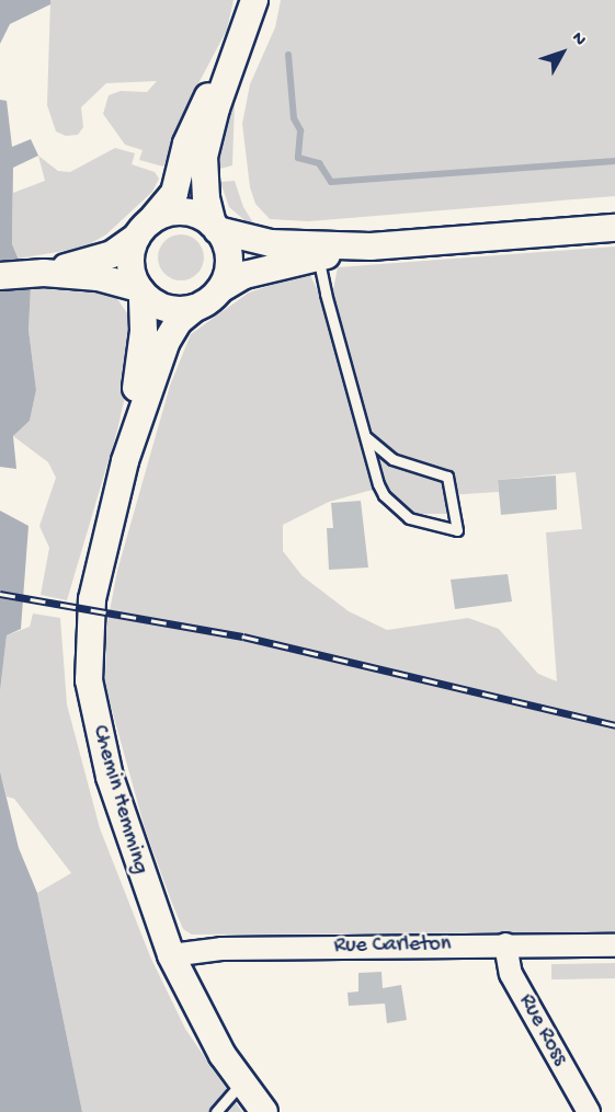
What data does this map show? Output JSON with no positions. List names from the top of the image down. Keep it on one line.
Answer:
{"streets":{"street":["Chemin Hemming","Rue Carleton","Rue Ross"]},"crossings":[["Chemin Hemming","Rue Carleton"],["Rue Carleton","Rue Ross"]],"north":"top right"}
